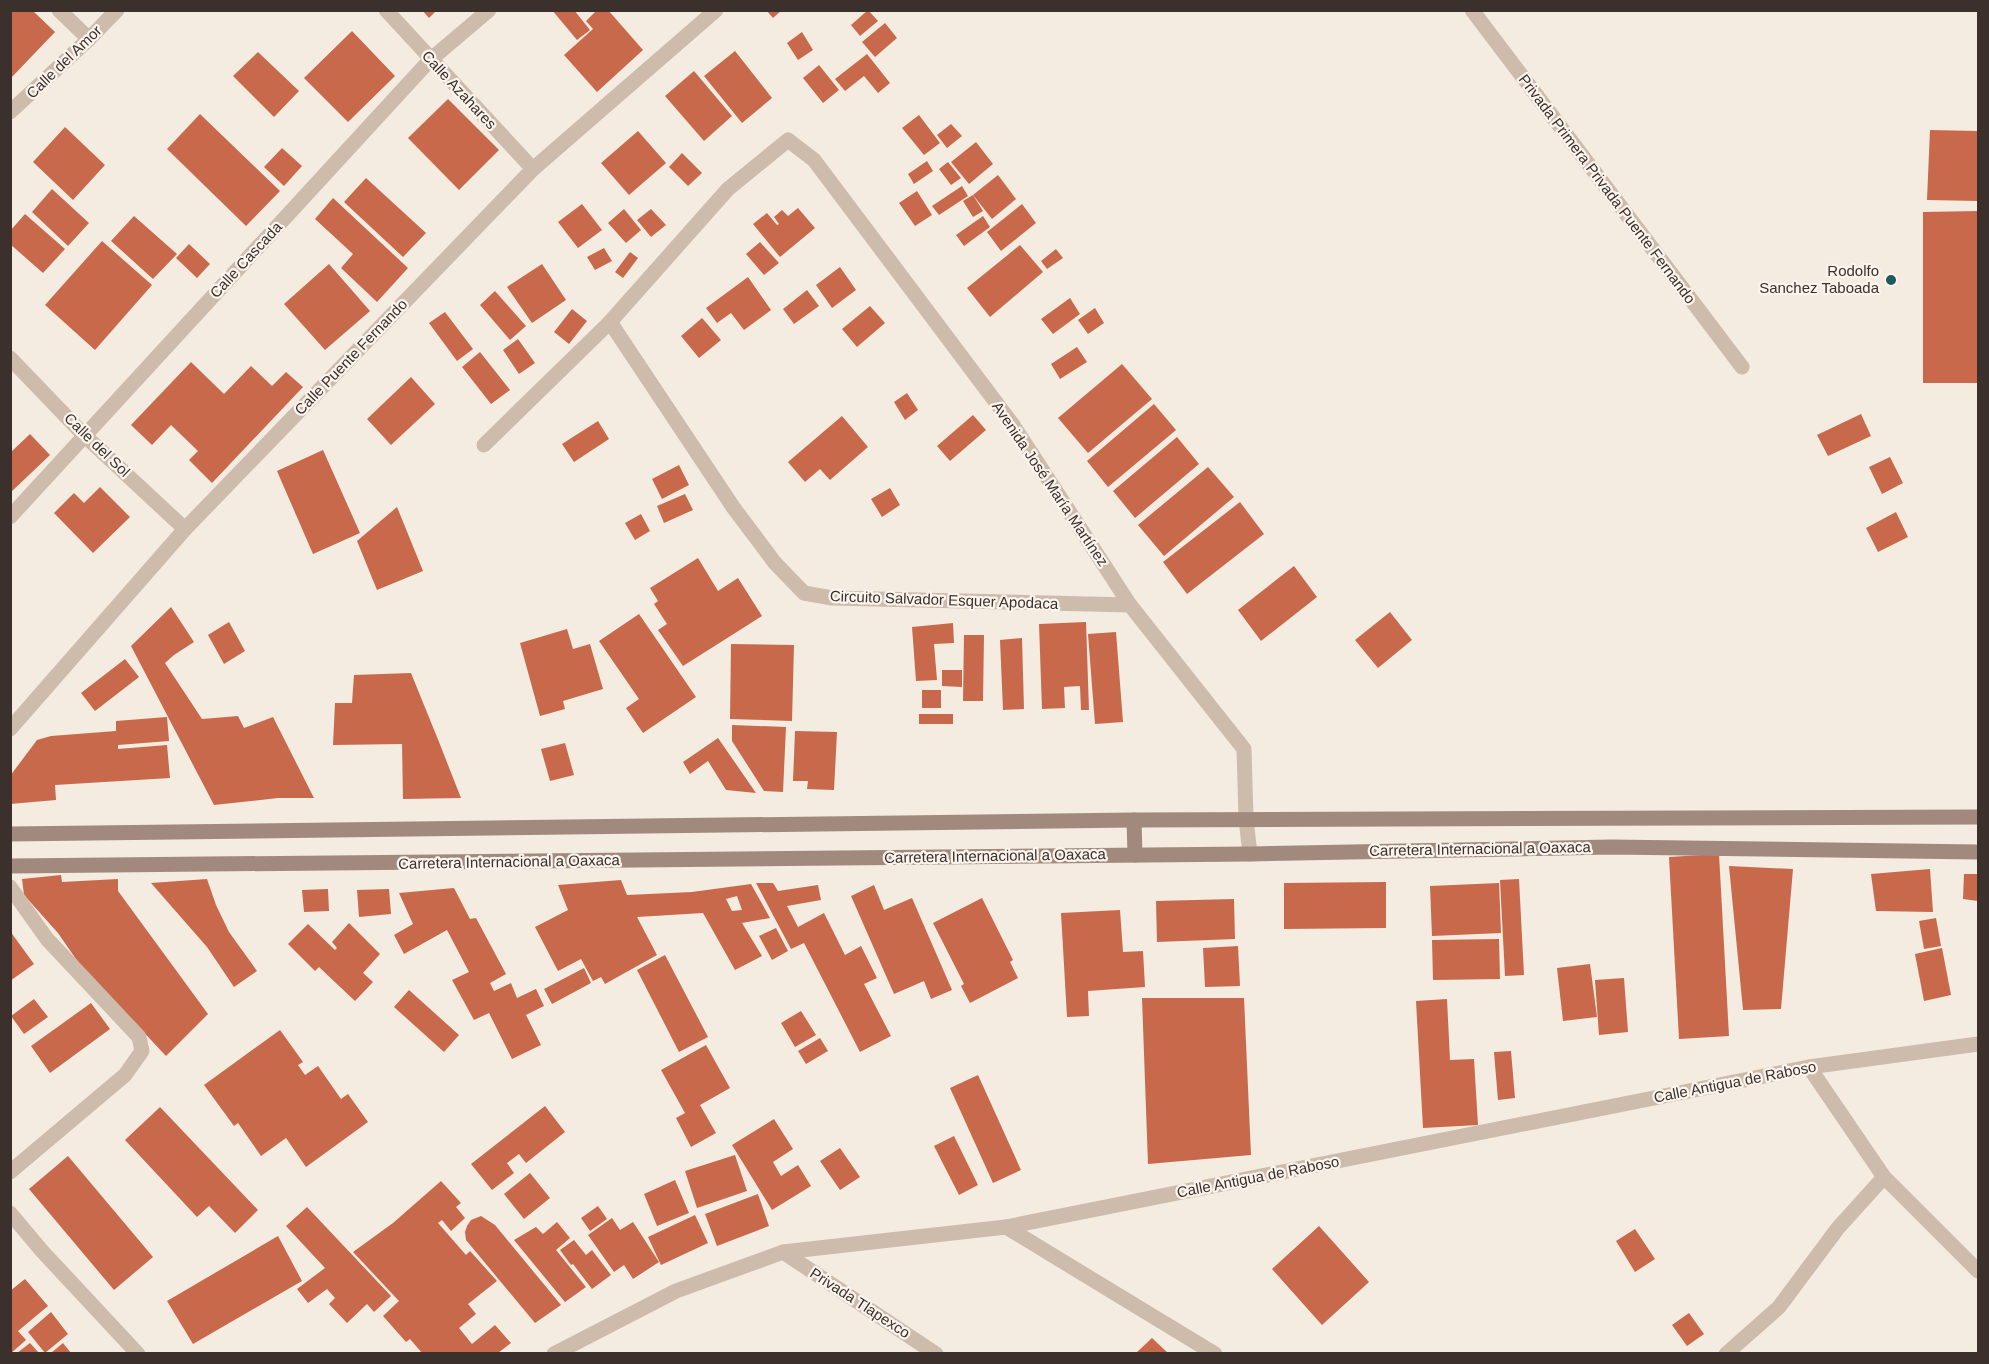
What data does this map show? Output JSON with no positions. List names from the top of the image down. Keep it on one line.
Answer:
{"streets":{"street":["Calle del Amor","Calle Azahares","Privada Primera Privada Puente Fernando","Calle Cascada","Calle Puente Fernando","Calle del Sol","Avenida José María Martínez","Circuito Salvador Esquer Apodaca","Carretera Internacional a Oaxaca","Calle Antigua de Raboso","Privada Tlapexco"]},"crossings":[["Calle Azahares","Calle Cascada"],["Calle Azahares","Calle Puente Fernando"],["Calle Cascada","Calle del Sol"],["Calle Puente Fernando","Calle del Sol"],["Avenida José María Martínez","Circuito Salvador Esquer Apodaca"],["Avenida José María Martínez","Carretera Internacional a Oaxaca"],["Calle Antigua de Raboso","Privada Tlapexco"]],"places":["Rodolfo Sanchez Taboada"]}
